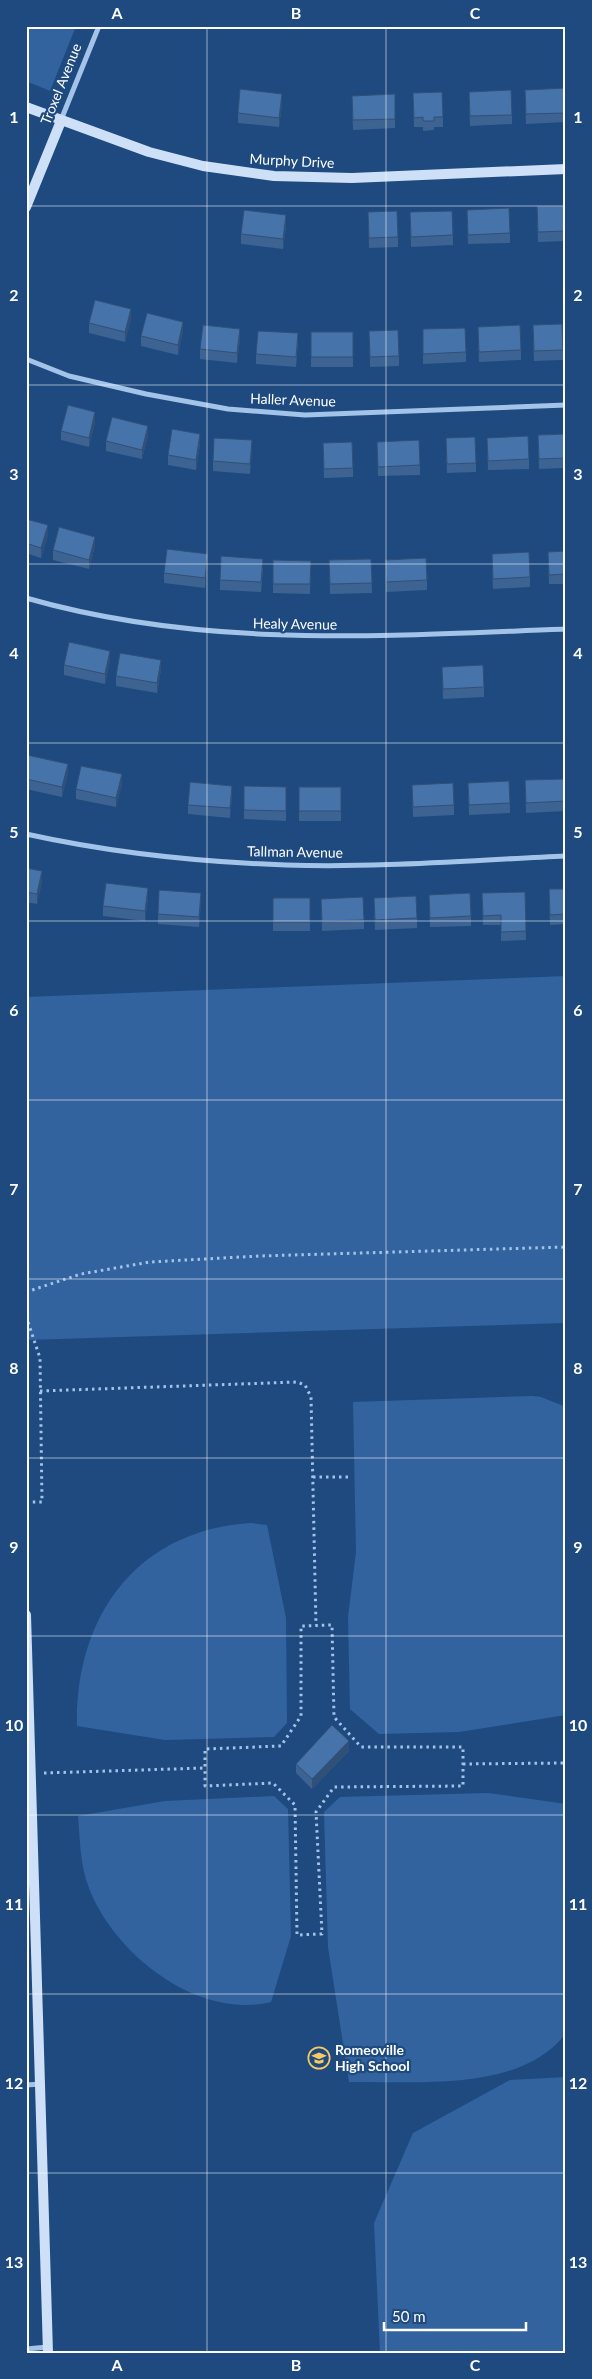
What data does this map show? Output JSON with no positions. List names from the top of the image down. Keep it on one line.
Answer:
{"streets":{"street":["Troxel Avenue","Murphy Drive","Haller Avenue","Healy Avenue","Tallman Avenue"]},"crossings":[["Troxel Avenue","Murphy Drive"]],"places":{"school or university":["Romeoville High School"]},"scale_bar":"50 m","grid":{"columns":["A","B","C"],"rows":["1","2","3","4","5","6","7","8","9","10","11","12","13"]}}
